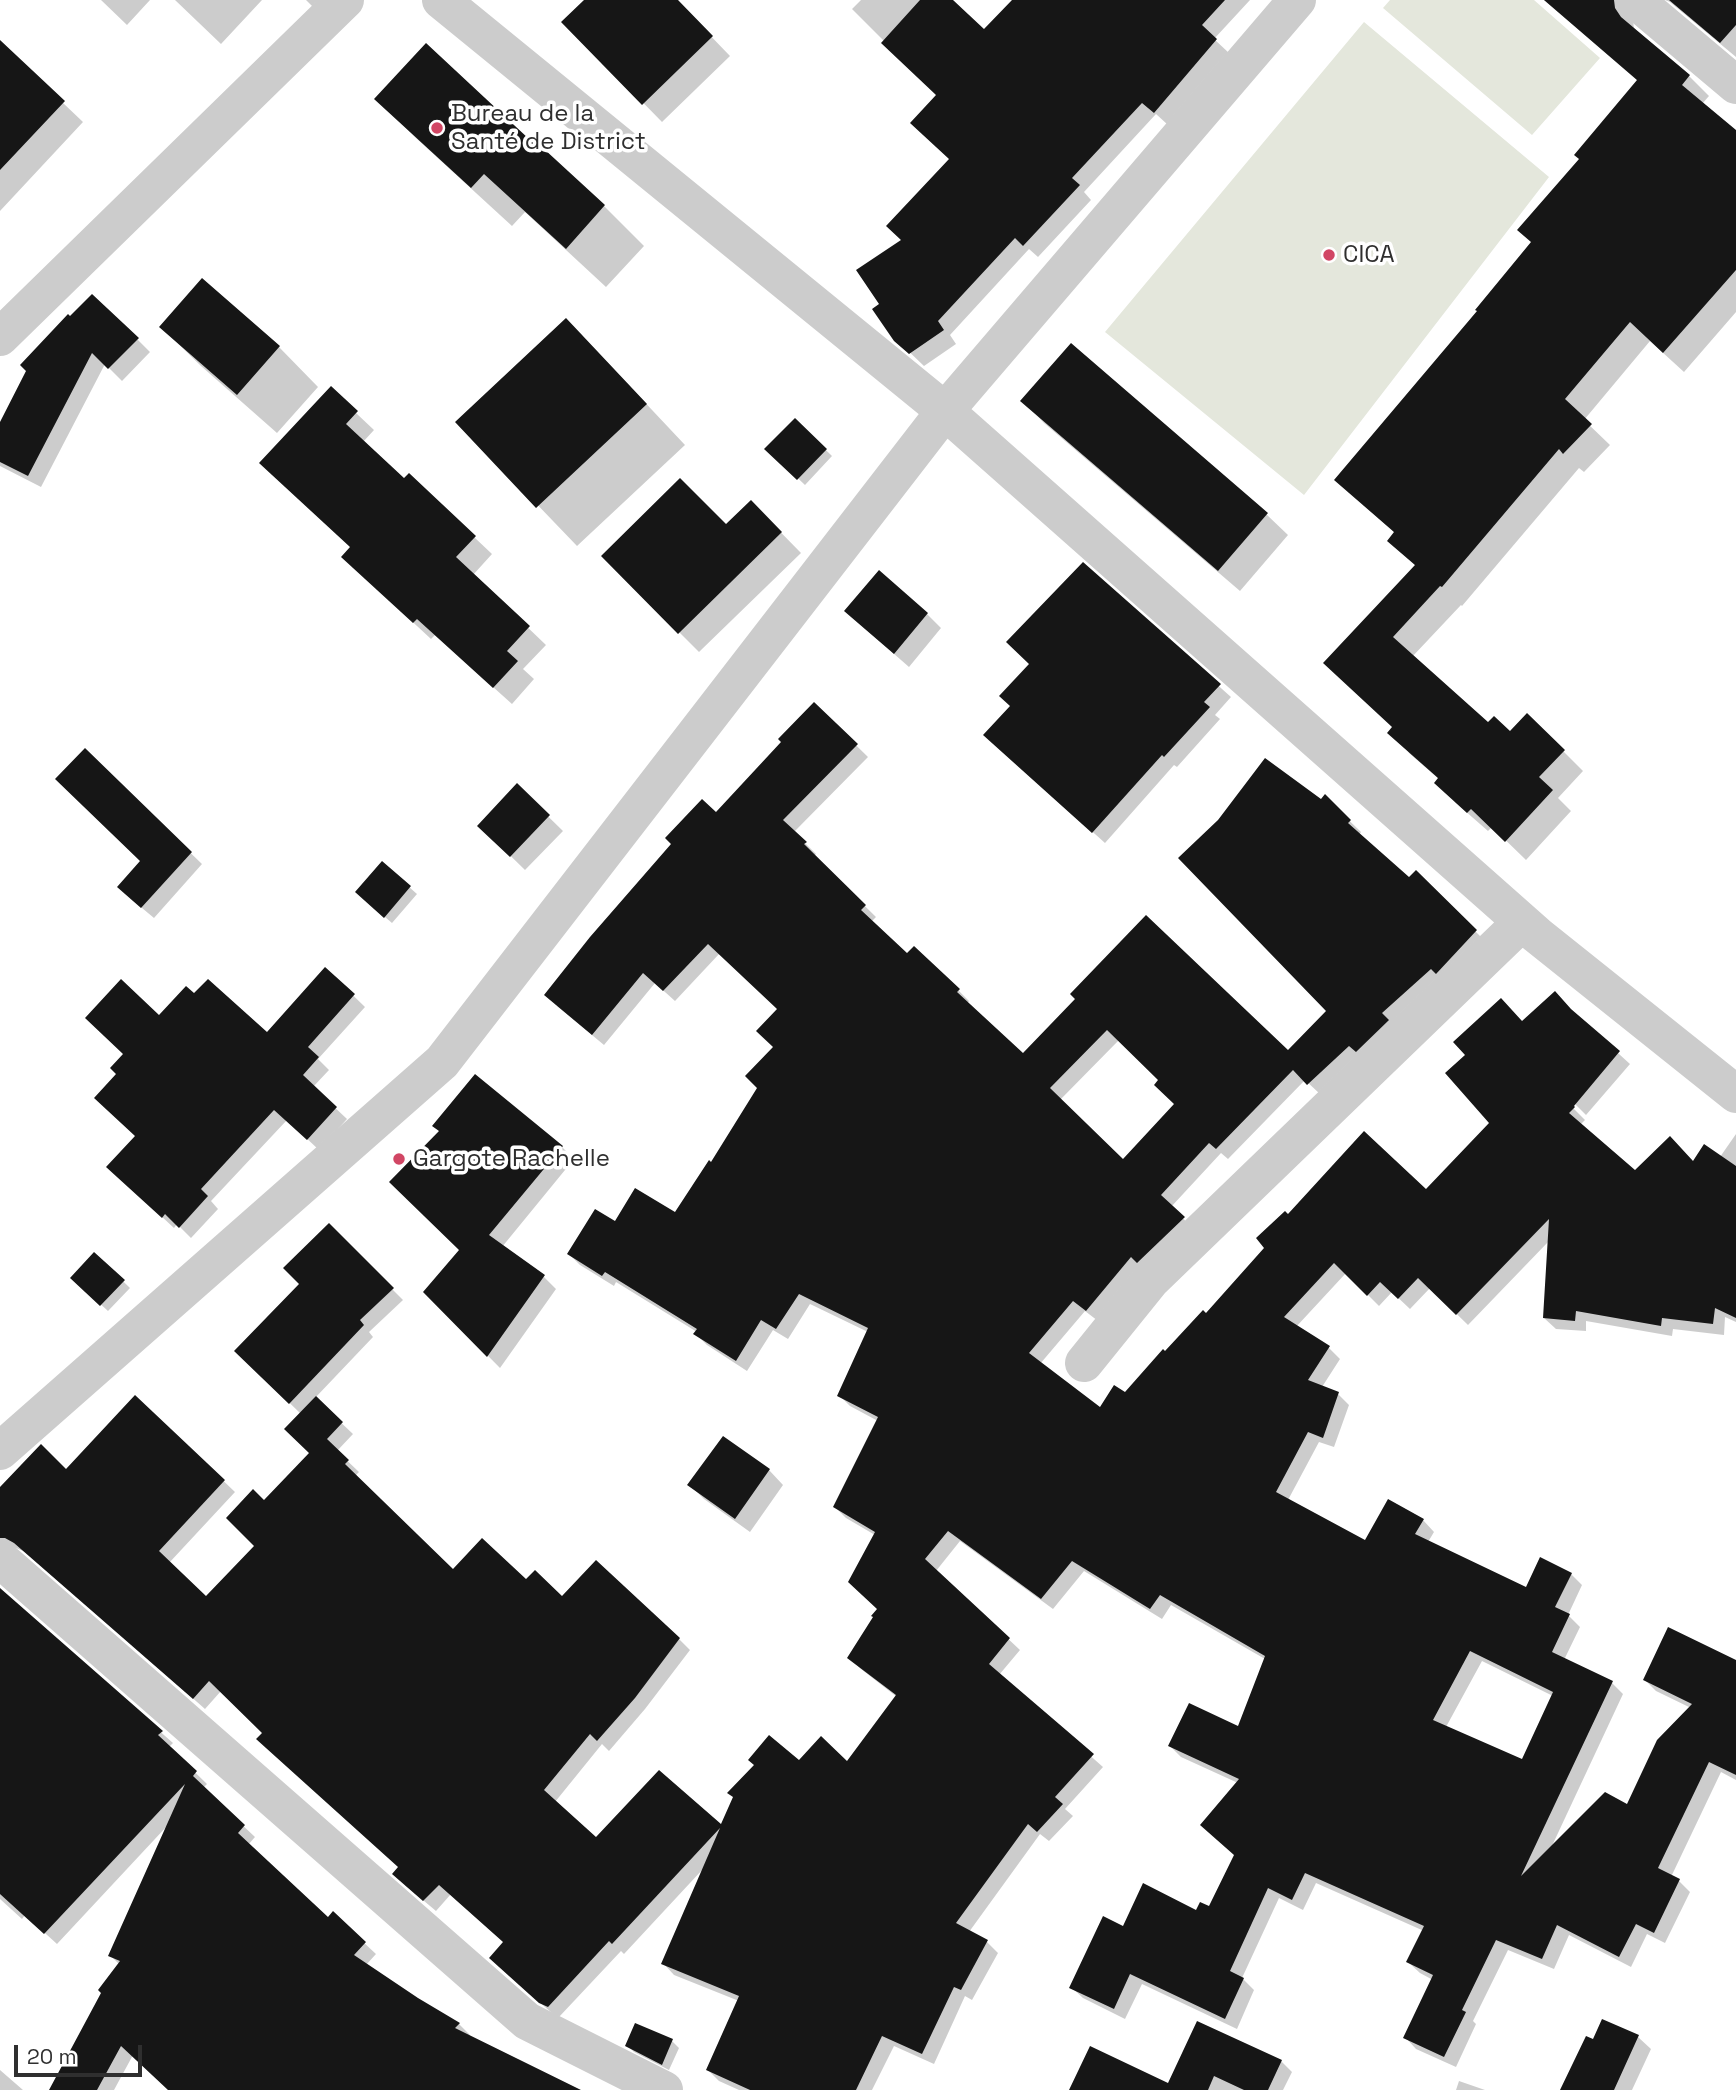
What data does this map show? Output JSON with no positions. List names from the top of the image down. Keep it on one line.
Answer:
{"places":["Bureau de la Santé de District","CICA","Gargote Rachelle"],"scale_bar":"20 m"}
